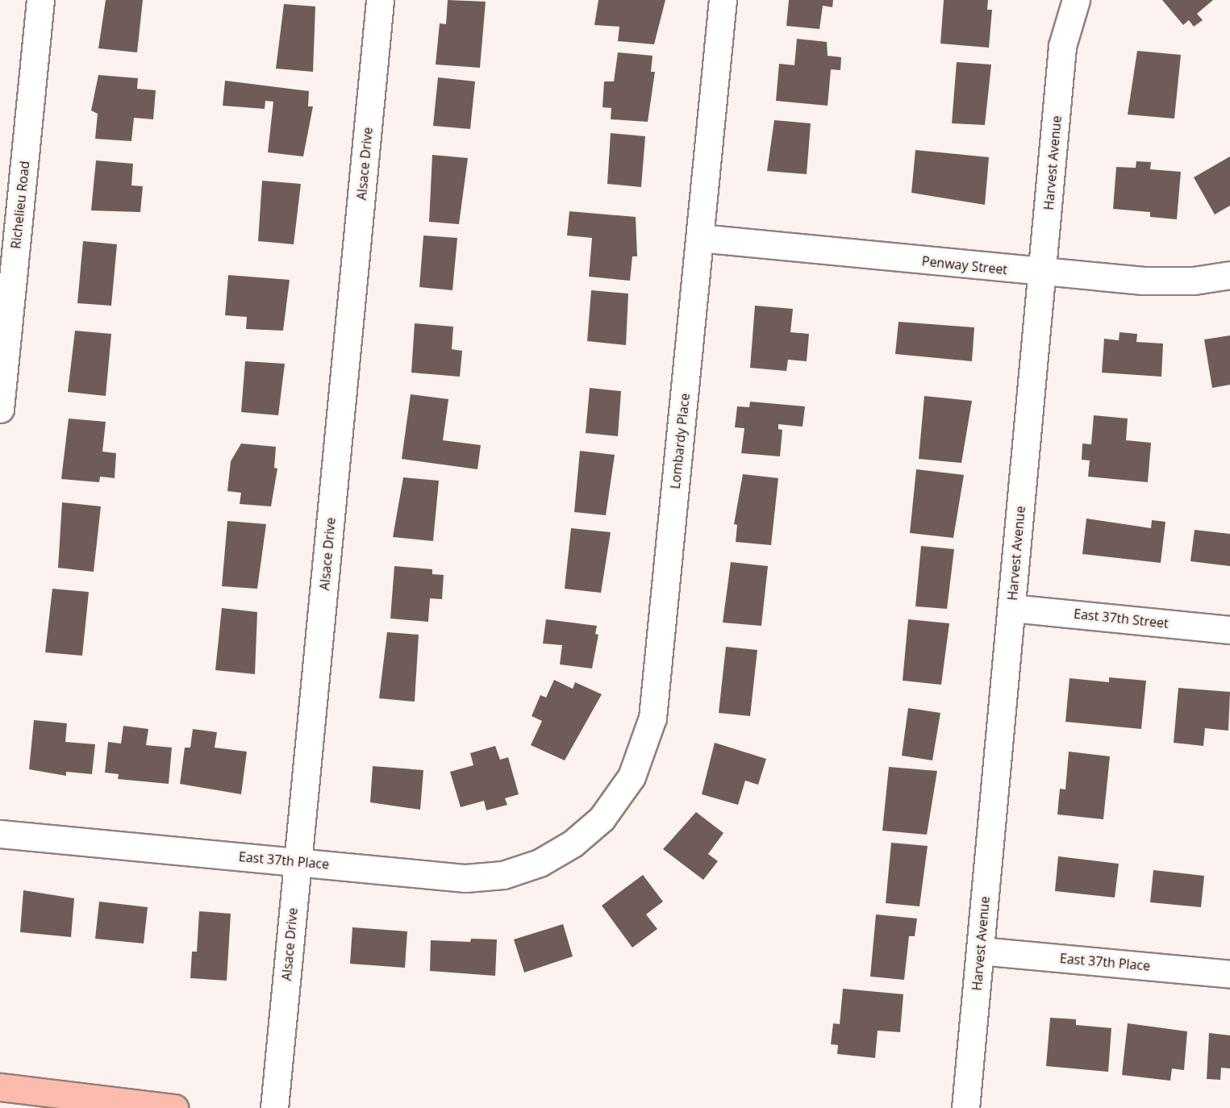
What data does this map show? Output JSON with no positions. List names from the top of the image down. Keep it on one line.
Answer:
{"streets":{"street":["Harvest Avenue","Alsace Drive","Richelieu Road","Penway Street","Lombardy Place","East 37th Street","East 37th Place"]},"crossings":[["Harvest Avenue","Penway Street"],["Harvest Avenue","East 37th Street"],["Harvest Avenue","East 37th Place"],["Alsace Drive","East 37th Place"],["Penway Street","Lombardy Place"],["Lombardy Place","East 37th Place"]]}
